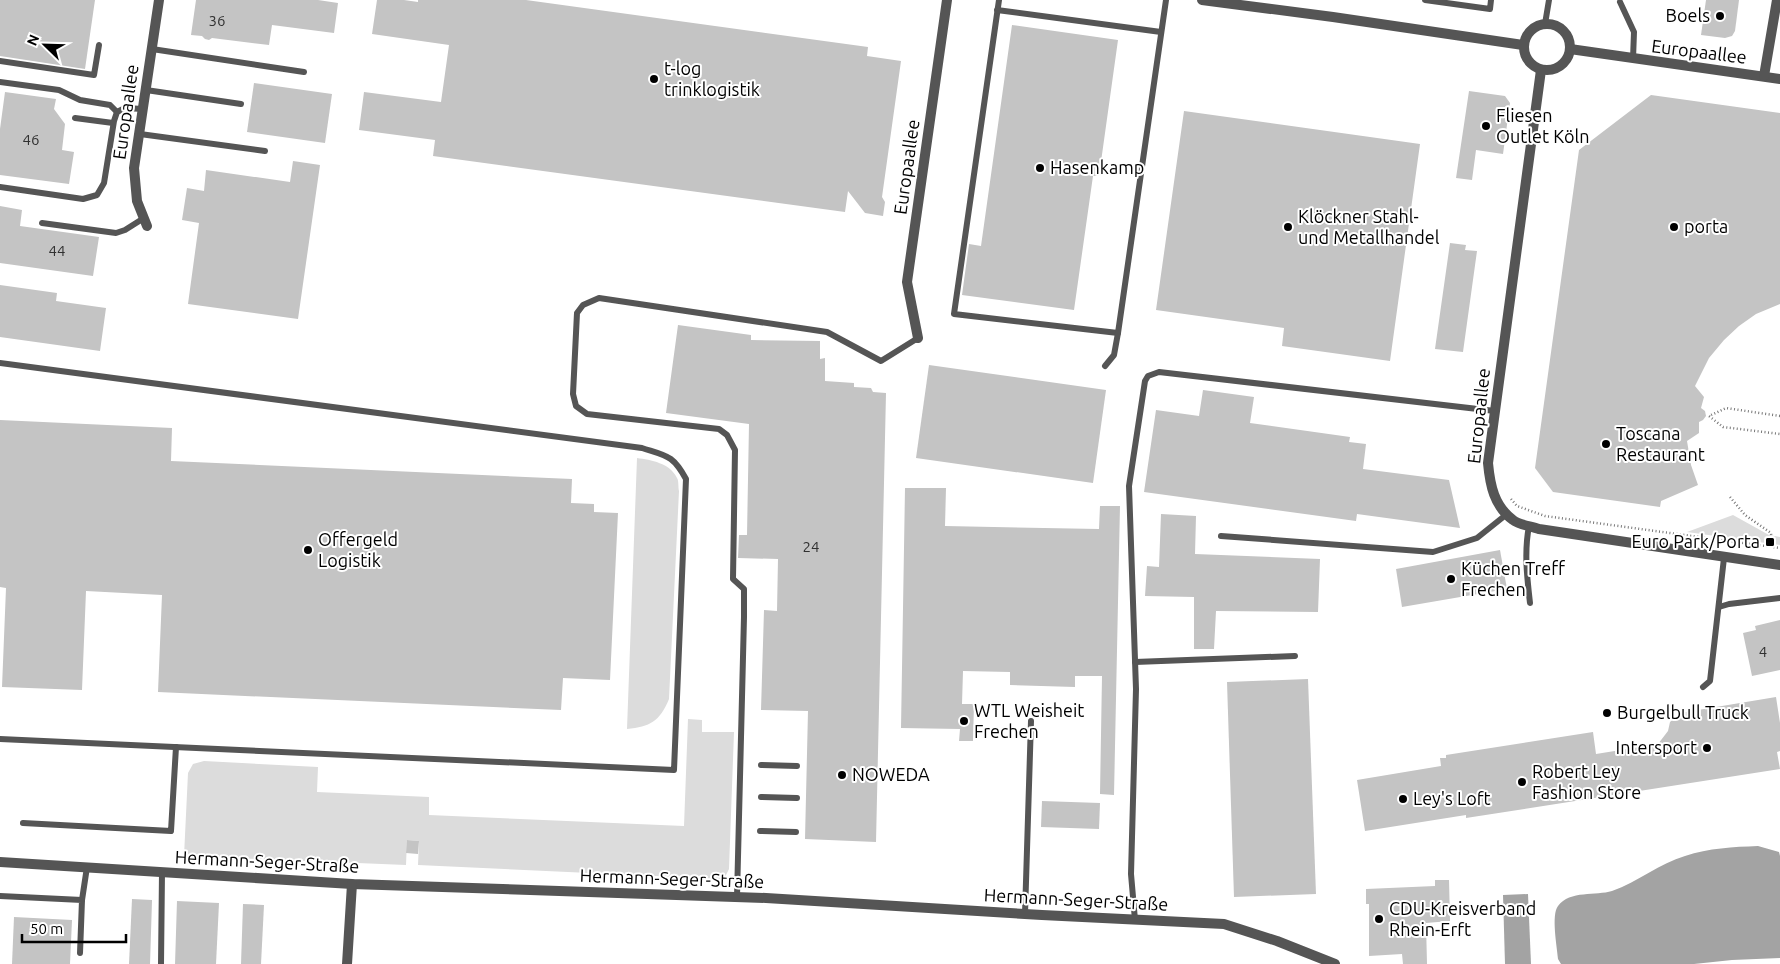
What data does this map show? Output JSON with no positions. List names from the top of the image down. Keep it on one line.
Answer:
{"streets":{"street":["Europaallee","Hermann-Seger-Straße"]},"places":{"other":["Boels","t-log trinklogistik","Fliesen Outlet Köln","Hasenkamp","Klöckner Stahl- und Metallhandel","porta","Toscana Restaurant","Offergeld Logistik","Küchen Treff Frechen","Burgelbull Truck","WTL Weisheit Frechen","Intersport","NOWEDA","Robert Ley Fashion Store","Ley's Loft","CDU-Kreisverband Rhein-Erft"],"transit":["Euro Park/Porta"]},"house_numbers":["36","46","44","24","4"],"scale_bar":"50 m","north":"top left"}
